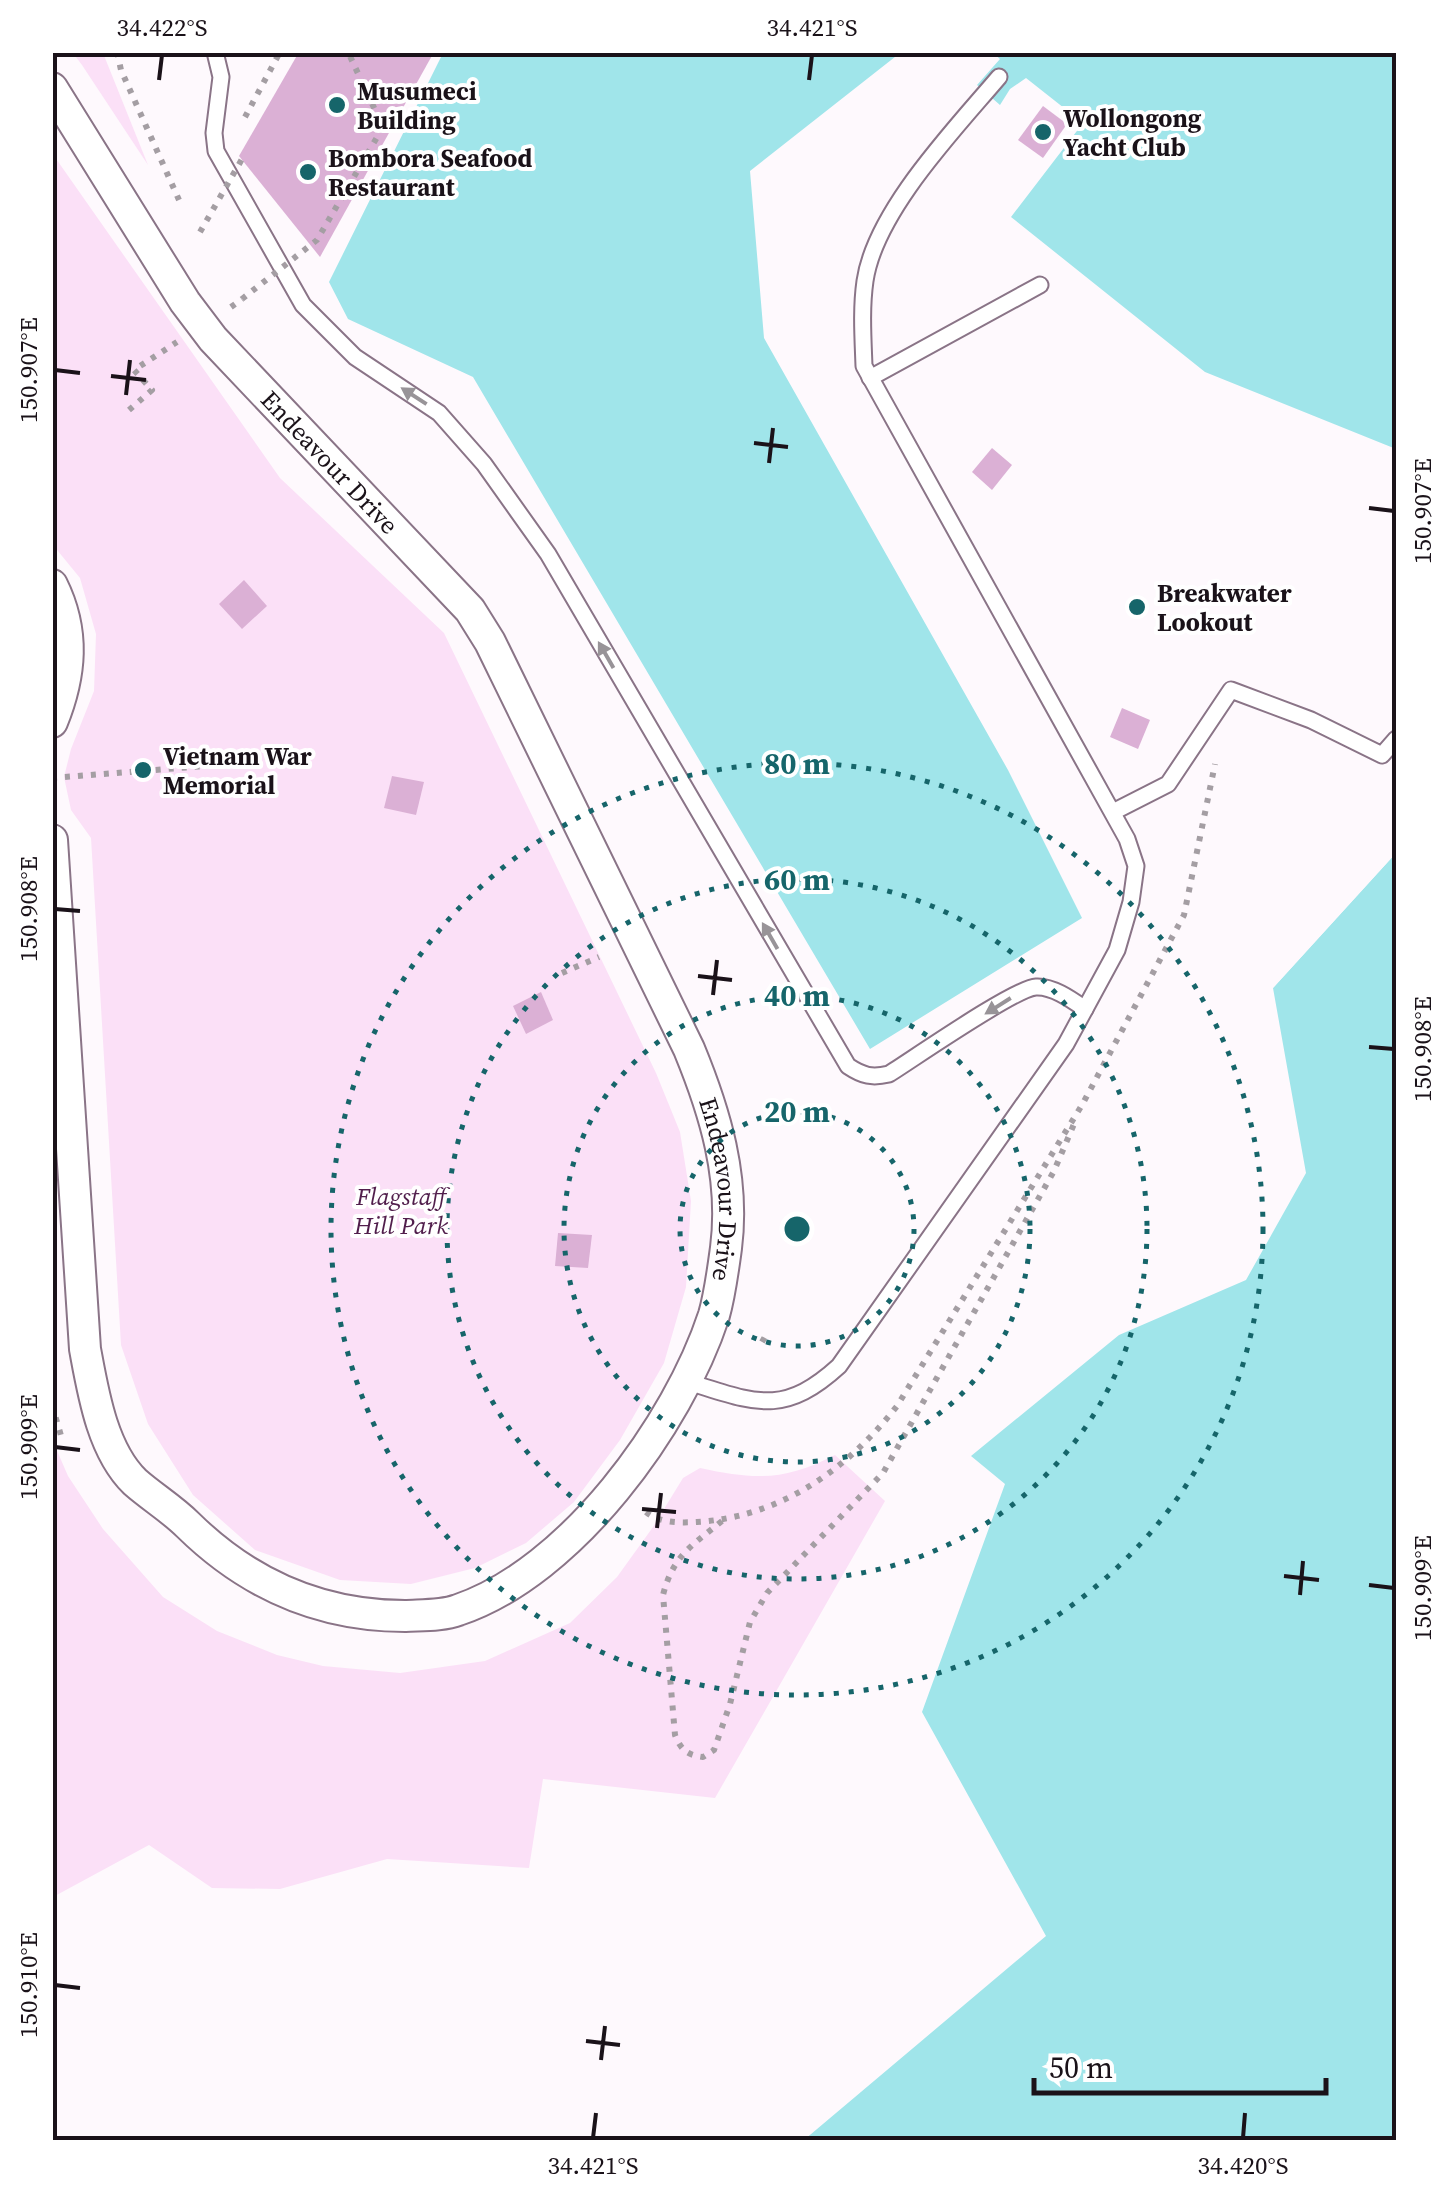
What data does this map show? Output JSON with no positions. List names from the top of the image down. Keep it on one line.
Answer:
{"streets":{"street":["Endeavour Drive"]},"parks":["Flagstaff Hill Park"],"places":["Musumeci Building","Wollongong Yacht Club","Bombora Seafood Restaurant","Breakwater Lookout","Vietnam War Memorial"],"scale_bar":"50 m","coordinates":["34.422°S","34.421°S","150.907°E","150.908°E","150.909°E","150.910°E","34.420°S"],"rings":["80 m","60 m","40 m","20 m"]}
